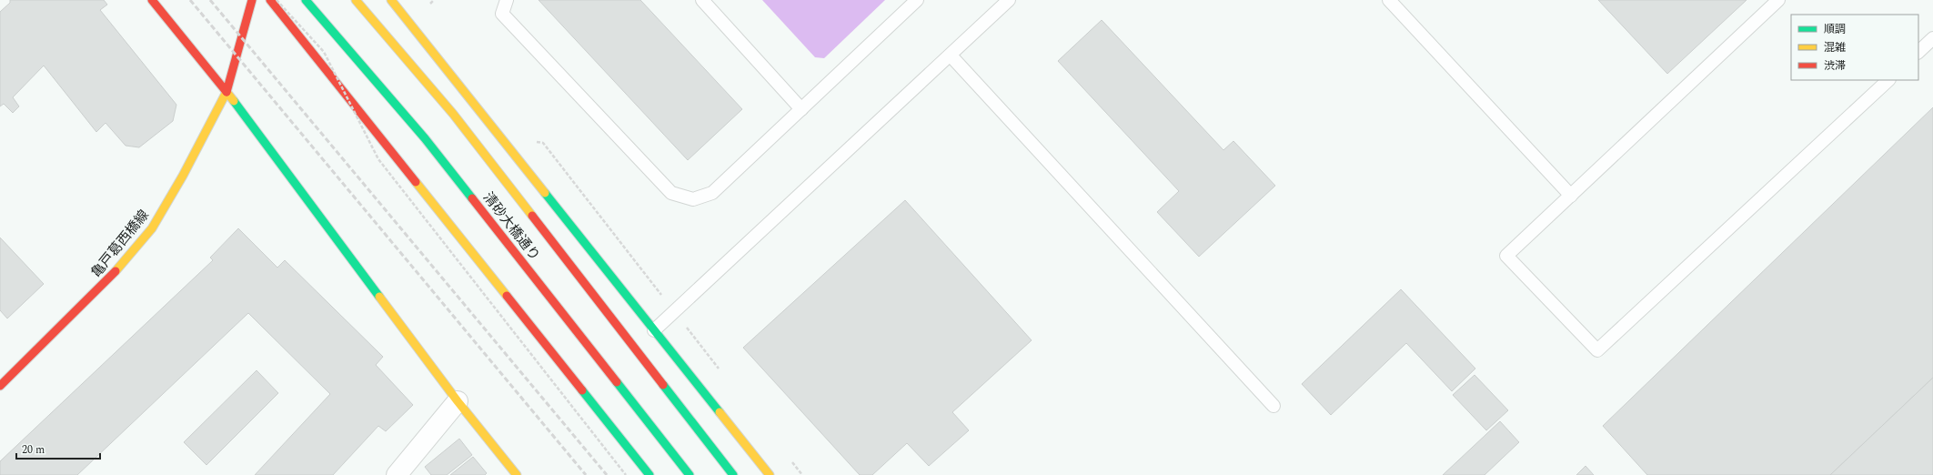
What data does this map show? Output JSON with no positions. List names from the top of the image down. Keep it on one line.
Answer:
{"streets":{"main road":["清砂大橋通り","亀戸葛西橋線"]},"legend":["順調","混雑","渋滞"],"scale_bar":"20 m"}
